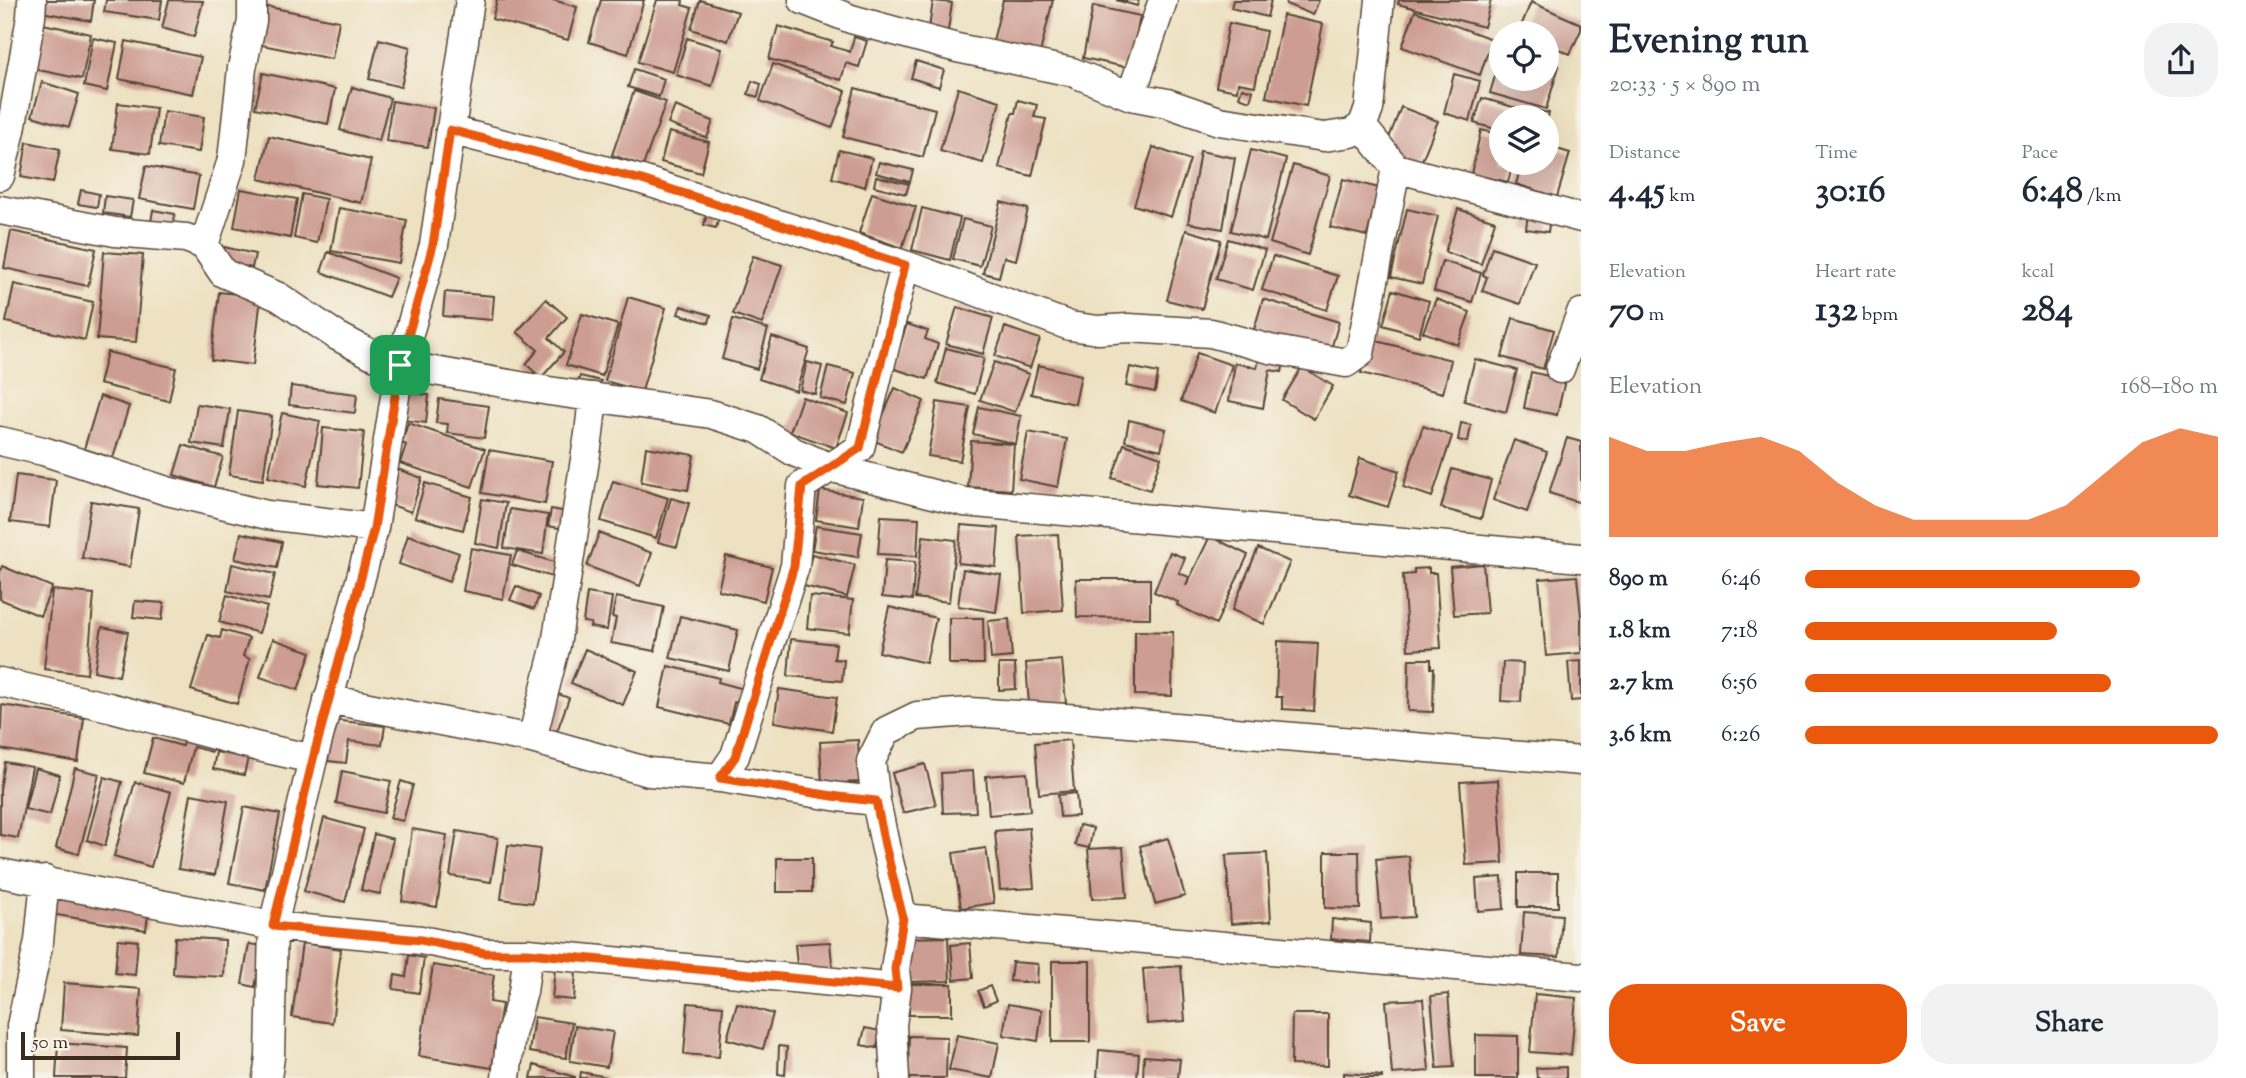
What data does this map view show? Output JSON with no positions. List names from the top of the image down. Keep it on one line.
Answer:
{"scale_bar":"50 m","page":{"heading":["Evening run","20:33 · 5 × 890 m"],"stats":[["Distance","4.45 km"],["Time","30:16"],["Pace","6:48 /km"],["Elevation","70 m"],["Heart rate","132 bpm"],["kcal","284"]],"chart":["Elevation","168–180 m"],"list":[{"name":"890 m","note":"6:46"},{"name":"1.8 km","note":"7:18"},{"name":"2.7 km","note":"6:56"},{"name":"3.6 km","note":"6:26"}],"buttons":["Save","Share"],"scale":"50 m"}}
